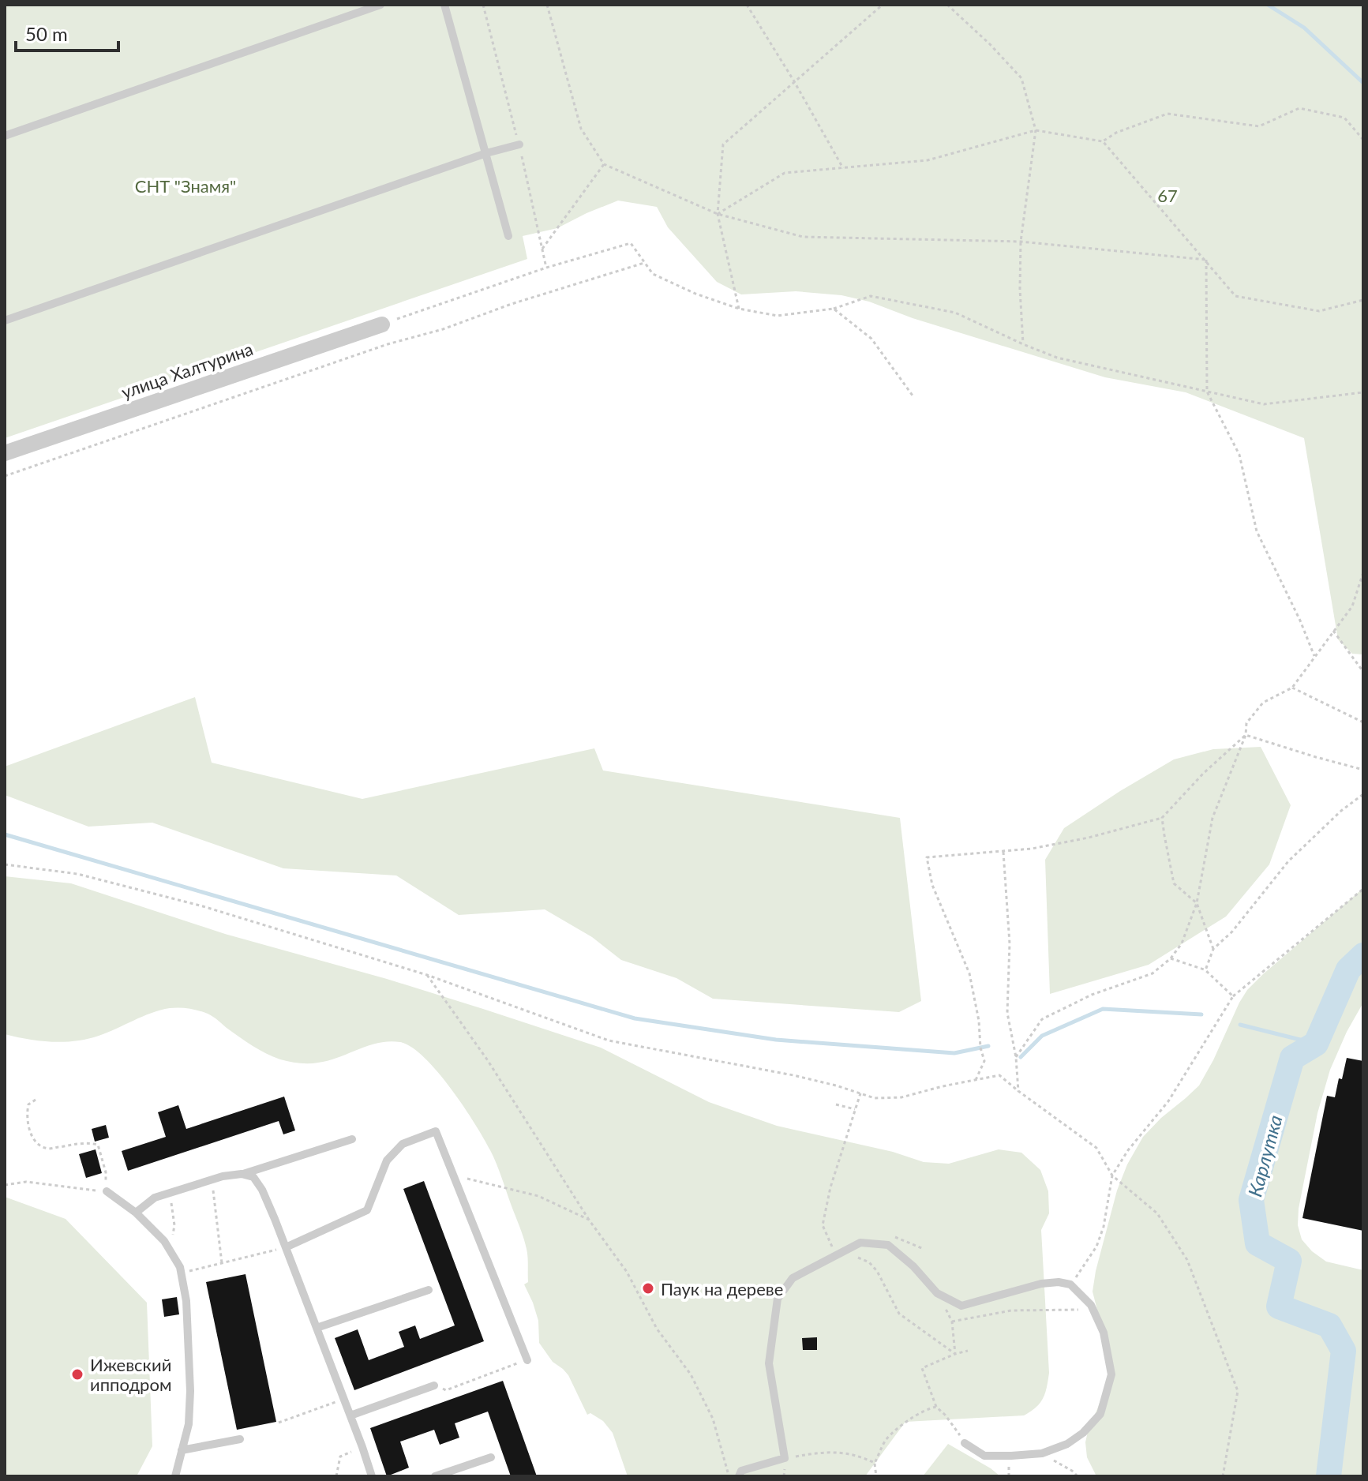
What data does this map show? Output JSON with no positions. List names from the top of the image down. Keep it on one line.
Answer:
{"streets":{"street":["улица Халтурина"]},"water":["Карлутка"],"parks":["СНТ \"Знамя\"","67"],"places":["Паук на дереве","Ижевский ипподром"],"scale_bar":"50 m"}
